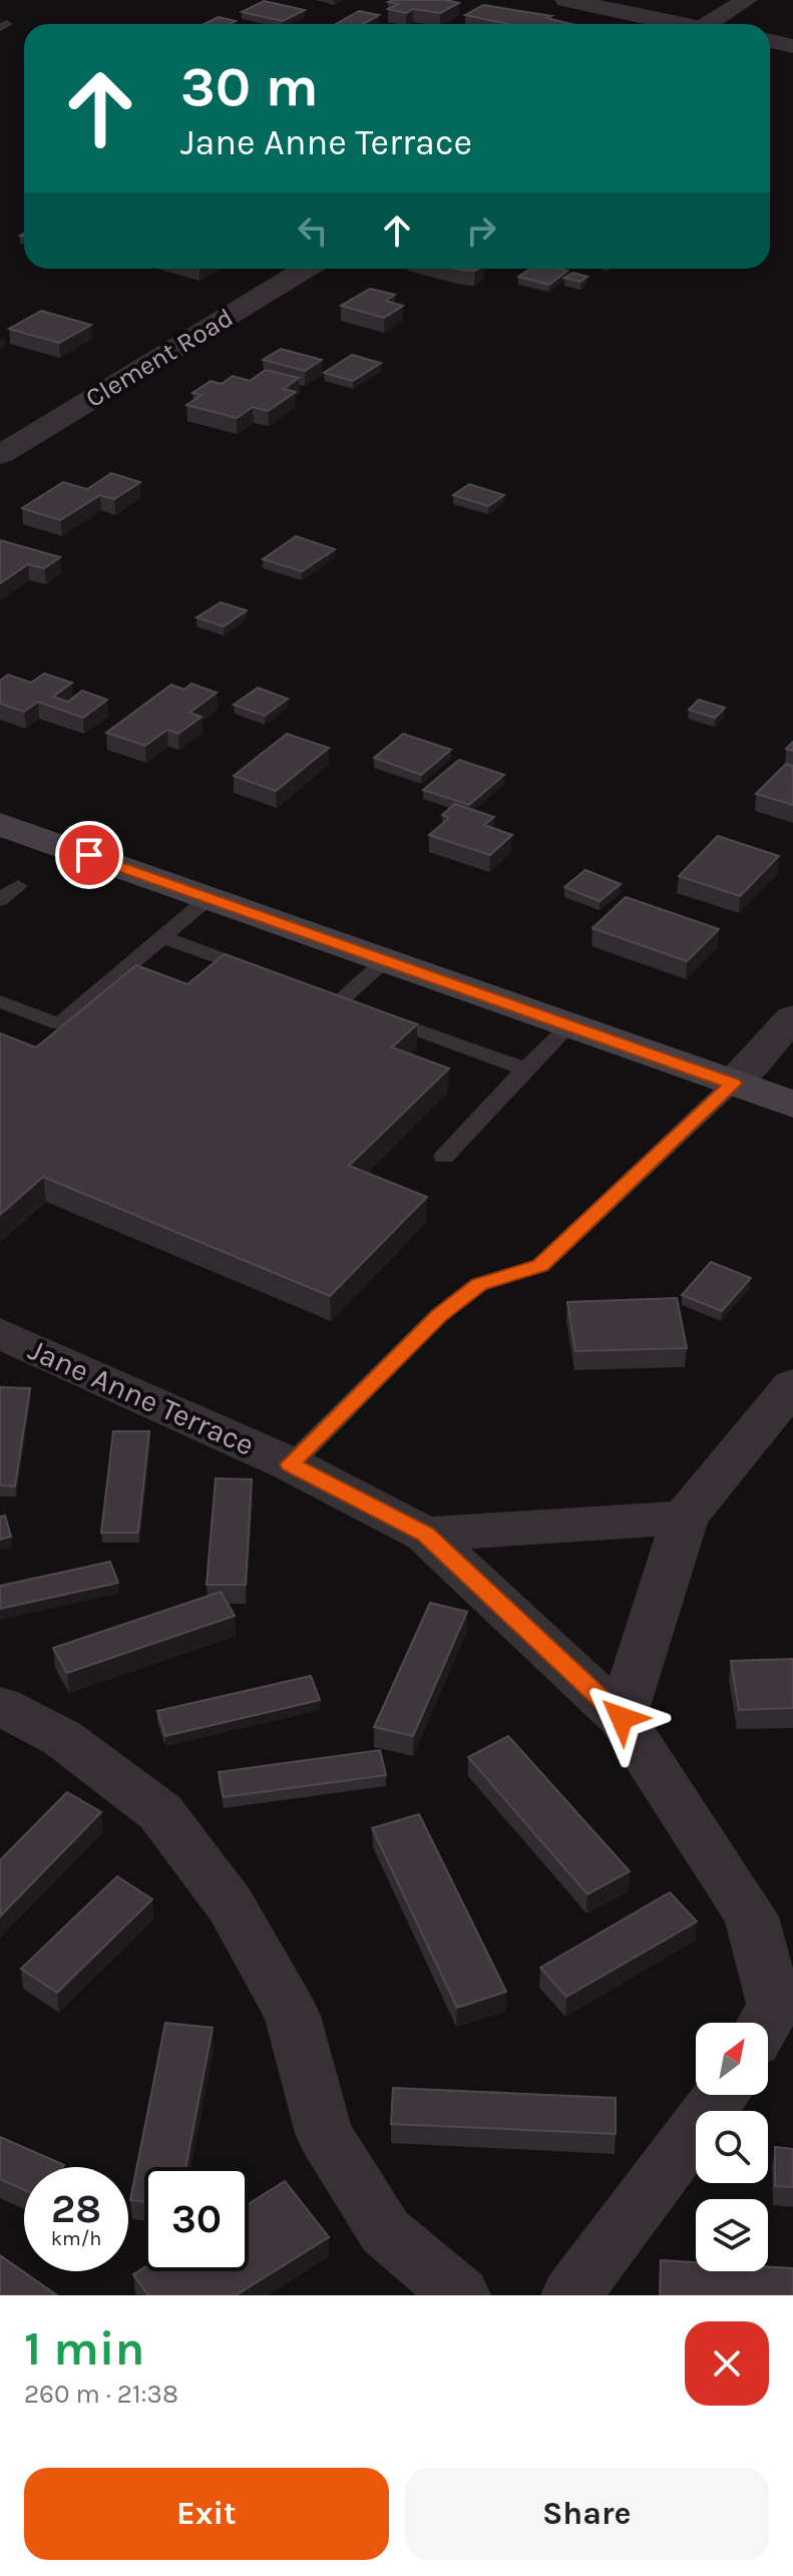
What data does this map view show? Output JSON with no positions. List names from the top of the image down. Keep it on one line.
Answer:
{"streets":{"street":["Clement Road","Jane Anne Terrace"]},"north":"top right","page":{"turn":["30 m","Jane Anne Terrace"],"speed":"28 km/h","limit":"30","heading":["1 min","260 m · 21:38"],"buttons":["Exit","Share"]}}
